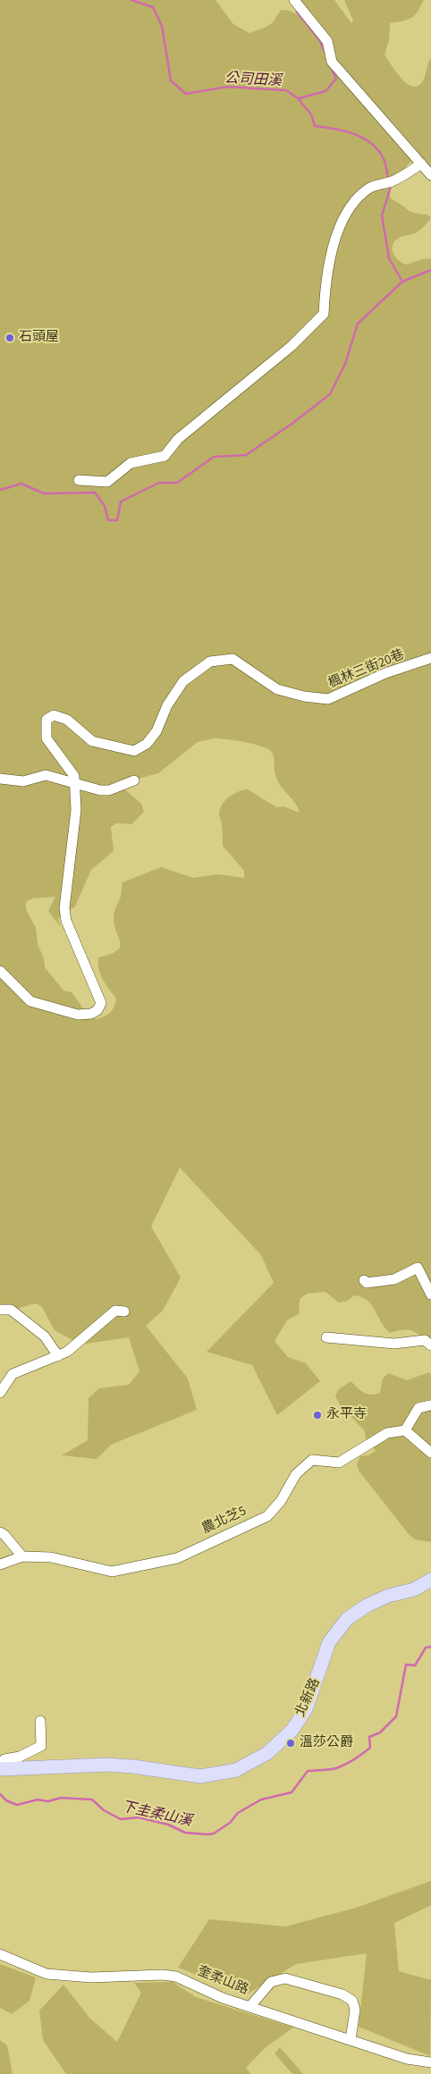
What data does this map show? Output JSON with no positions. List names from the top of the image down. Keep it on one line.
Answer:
{"streets":{"main road":["北新路"],"street":["楓林三街20巷","農北芝5","奎柔山路"]},"water":["公司田溪","下圭柔山溪"],"places":["石頭屋","永平寺","溫莎公爵"]}
